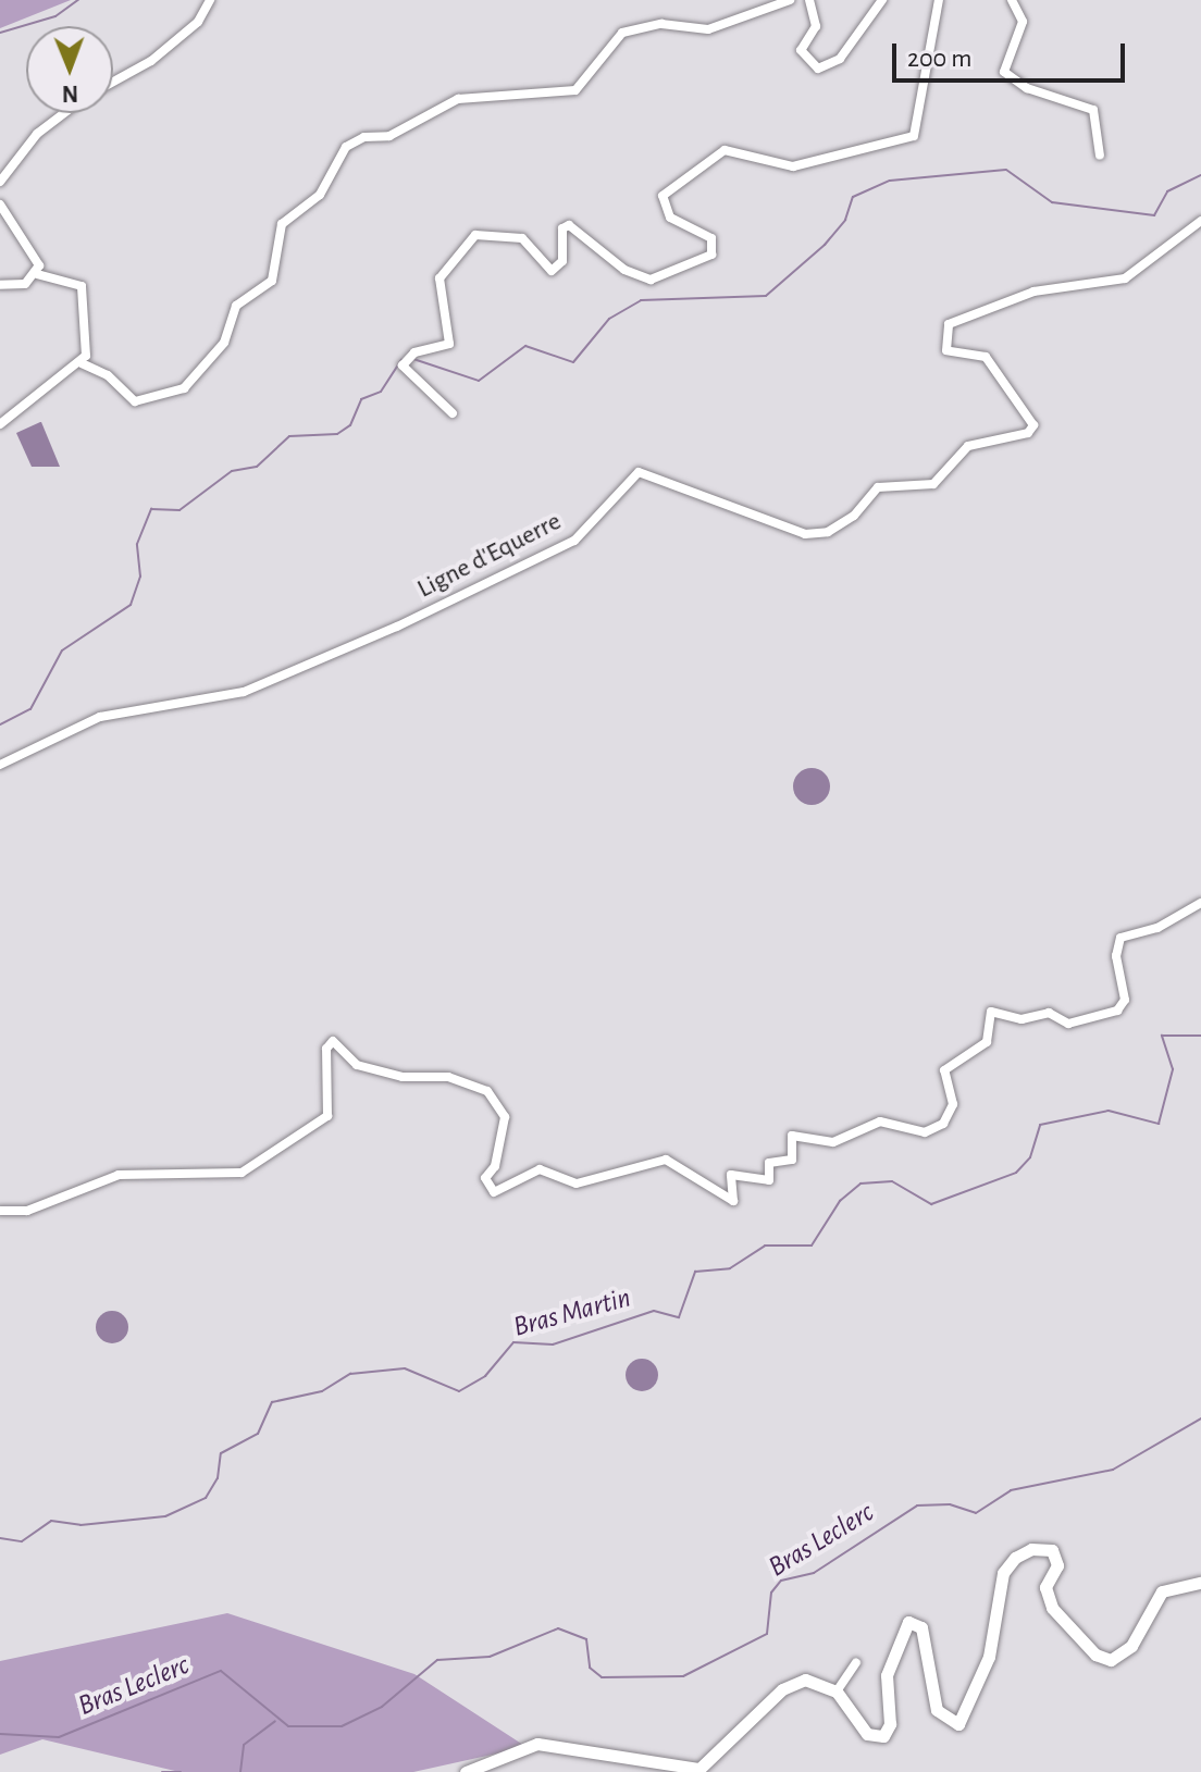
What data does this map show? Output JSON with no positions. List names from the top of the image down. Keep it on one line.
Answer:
{"streets":{"street":["Ligne d'Equerre"]},"water":["Bras Martin","Bras Leclerc"],"scale_bar":"200 m","north":"bottom"}
